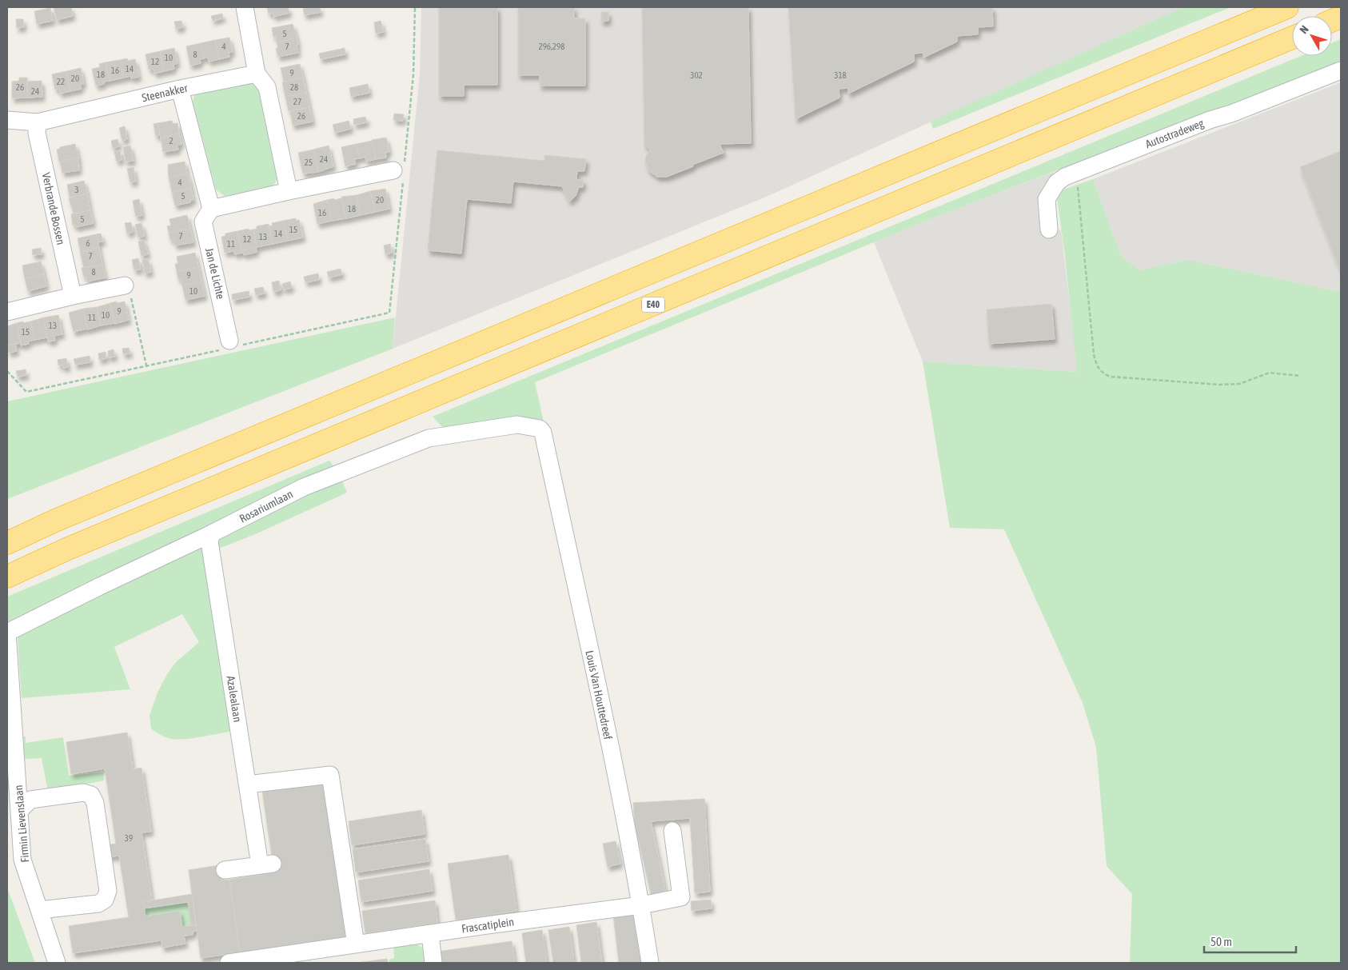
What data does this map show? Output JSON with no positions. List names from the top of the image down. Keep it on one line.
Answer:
{"streets":{"highway":["E40"],"street":["Steenakker","Autostradeweg","Verbrande Bossen","Jan de Lichte","Rosariumlaan","Louis Van Houttedreef","Azalealaan","Firmin Lievenslaan","Frascatiplein"]},"crossings":[["Steenakker","Verbrande Bossen"],["Steenakker","Jan de Lichte"],["Rosariumlaan","Louis Van Houttedreef"],["Rosariumlaan","Azalealaan"],["Rosariumlaan","Firmin Lievenslaan"],["Louis Van Houttedreef","Frascatiplein"]],"house_numbers":["5","4","7","296,298","8","10","12","14","16","9","18","302","318","20","22","26","28","24","27","26","2","24","25","4","3","5","20","18","16","5","15","14","7","13","12","6","11","7","8","9","10","9","10","11","13","15","39"],"scale_bar":"50 m","north":"top left"}
